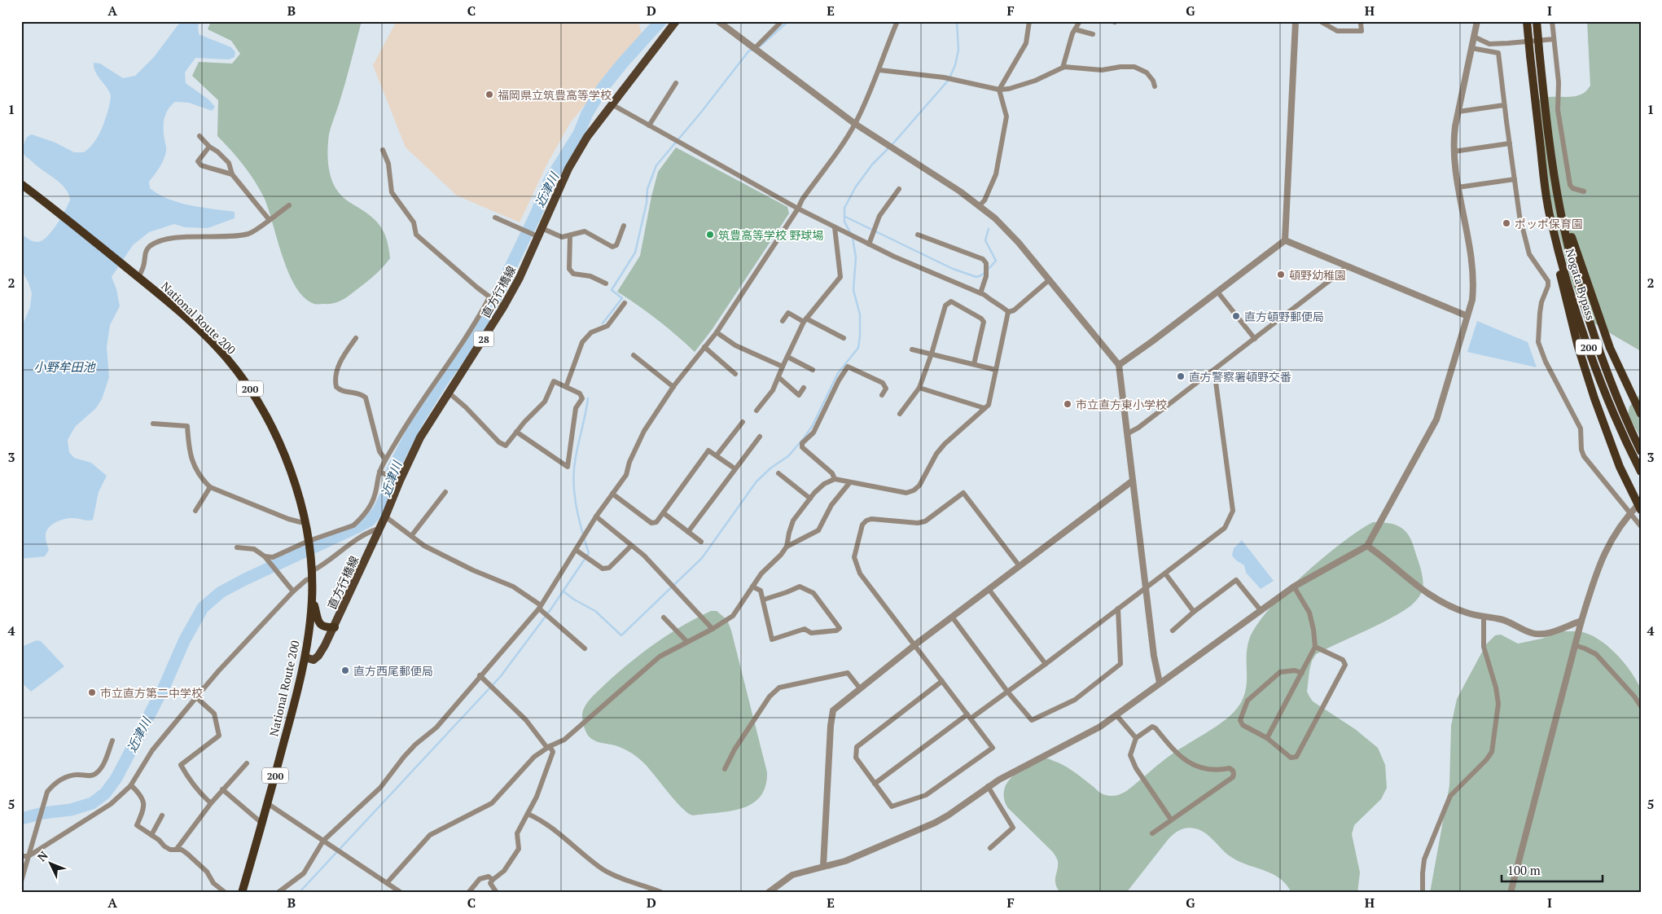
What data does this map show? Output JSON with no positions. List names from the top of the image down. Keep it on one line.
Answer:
{"streets":{"highway":["Nogata Bypass","National Route 200","200"],"main road":["直方行橋線","28"]},"crossings":[["直方行橋線","National Route 200"]],"water":["近津川","小野牟田池"],"places":["福岡県立筑豊高等学校","ポッポ保育園","筑豊高等学校 野球場","頓野幼稚園","直方頓野郵便局","直方警察署頓野交番","市立直方東小学校","直方西尾郵便局","市立直方第二中学校"],"scale_bar":"100 m","north":"top left","grid":{"columns":["A","B","C","D","E","F","G","H","I"],"rows":["1","2","3","4","5"]}}
